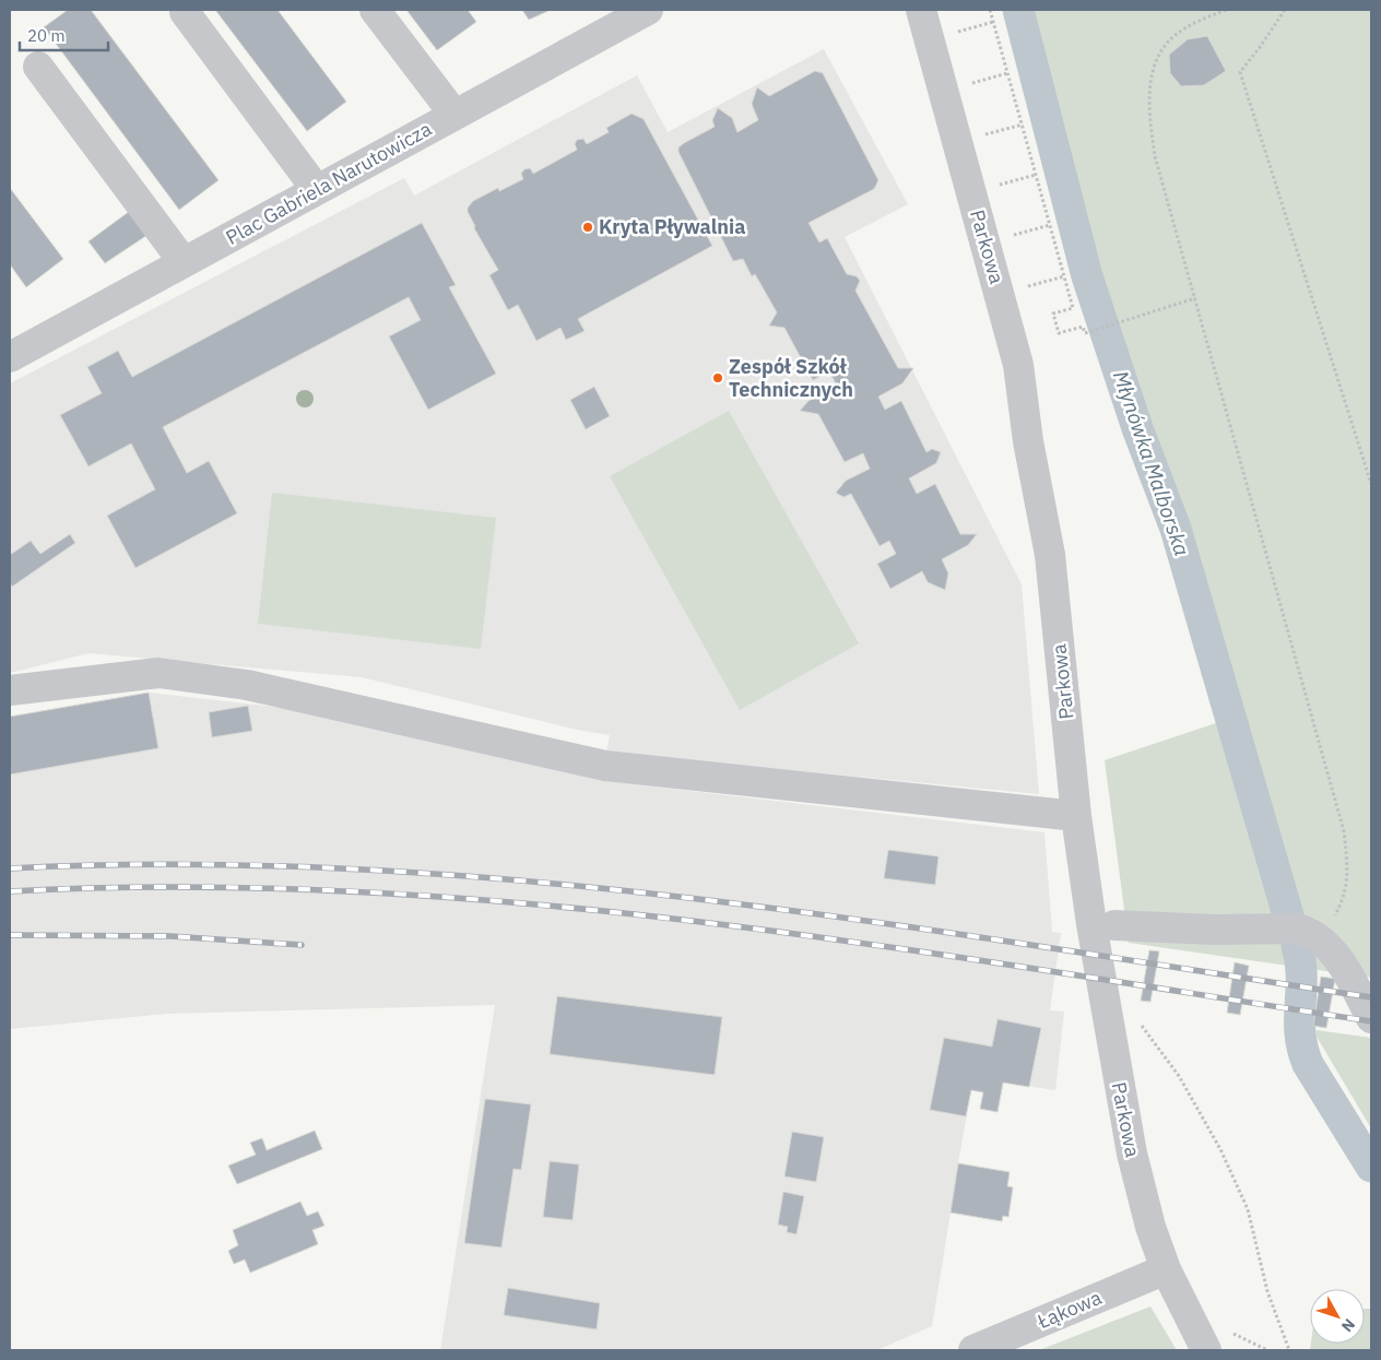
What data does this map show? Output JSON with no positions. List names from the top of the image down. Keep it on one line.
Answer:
{"streets":{"street":["Plac Gabriela Narutowicza","Parkowa","Łąkowa"]},"crossings":[["Parkowa","Łąkowa"]],"water":["Młynówka Malborska"],"places":["Kryta Pływalnia","Zespół Szkół Technicznych"],"scale_bar":"20 m","north":"bottom right"}
